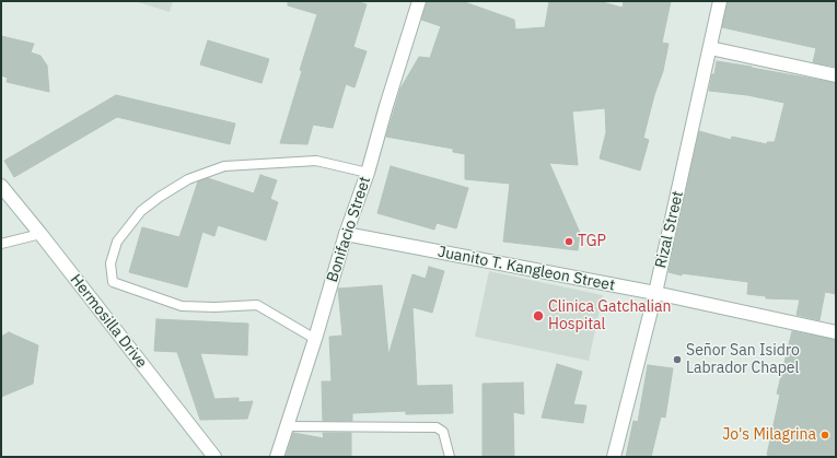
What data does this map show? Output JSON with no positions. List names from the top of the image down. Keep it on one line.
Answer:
{"streets":{"street":["Bonifacio Street","Rizal Street","Juanito T. Kangleon Street","Hermosilla Drive"]},"crossings":[["Bonifacio Street","Juanito T. Kangleon Street"],["Rizal Street","Juanito T. Kangleon Street"]],"places":["TGP","Clinica Gatchalian Hospital","Señor San Isidro Labrador Chapel","Jo's Milagrina"]}
